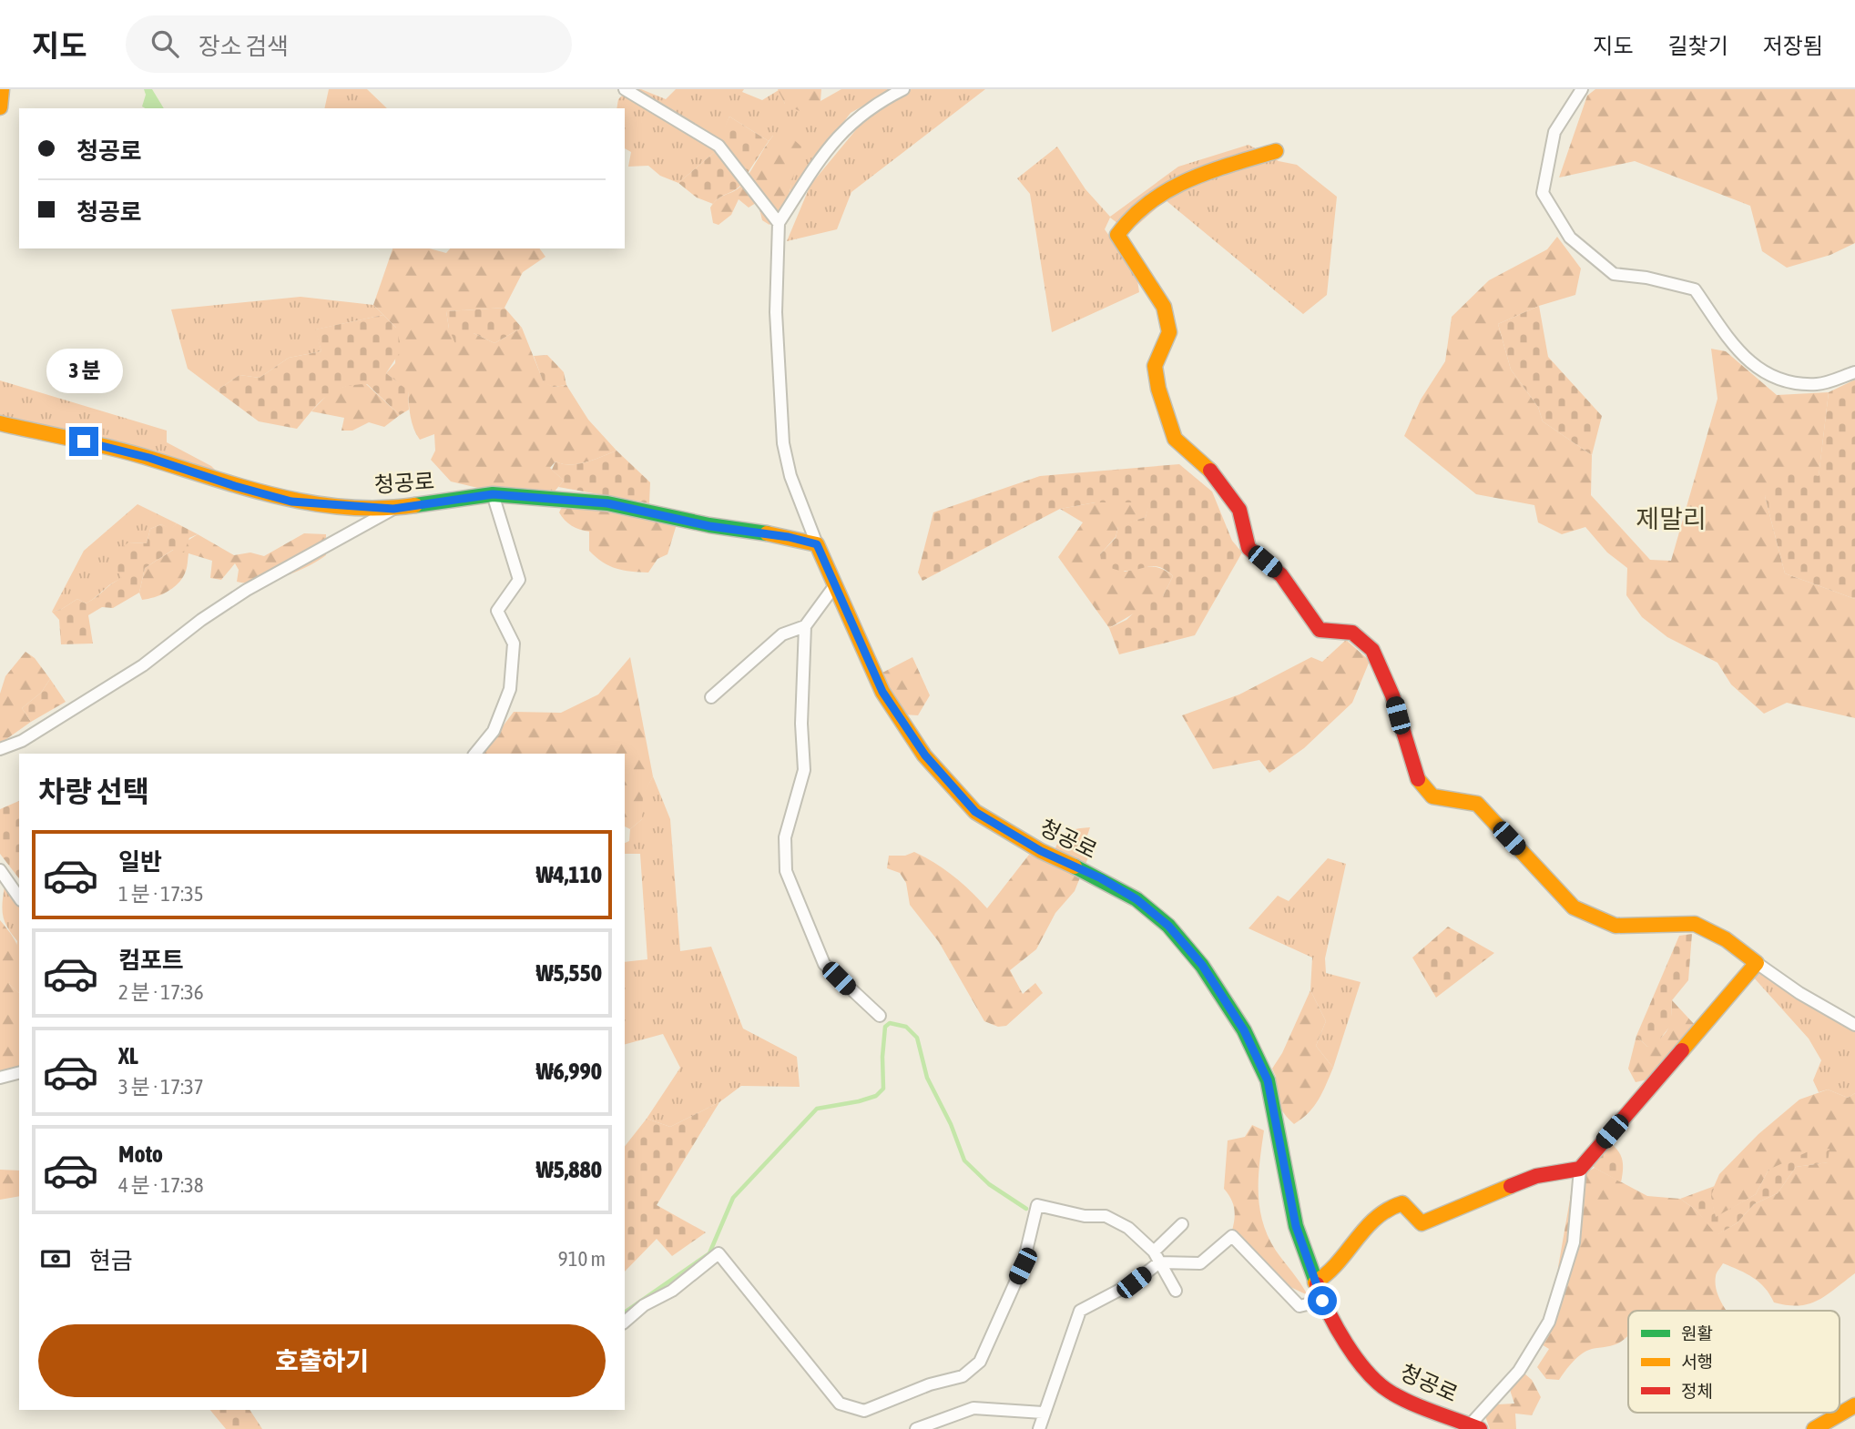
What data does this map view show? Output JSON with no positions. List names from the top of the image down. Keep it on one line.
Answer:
{"streets":{"main road":["청공로"]},"districts":["제말리"],"legend":["원활","서행","정체"],"page":{"header":"지도","search":"장소 검색","nav":["지도","길찾기","저장됨"],"banner":["청공로","청공로"],"bubble":"3 분","heading":"차량 선택","list":[{"name":"일반","note":"1 분 · 17:35","value":"₩4,110"},{"name":"컴포트","note":"2 분 · 17:36","value":"₩5,550"},{"name":"XL","note":"3 분 · 17:37","value":"₩6,990"},{"name":"Moto","note":"4 분 · 17:38","value":"₩5,880"}],"pay":["현금","910 m"],"buttons":"호출하기"}}
